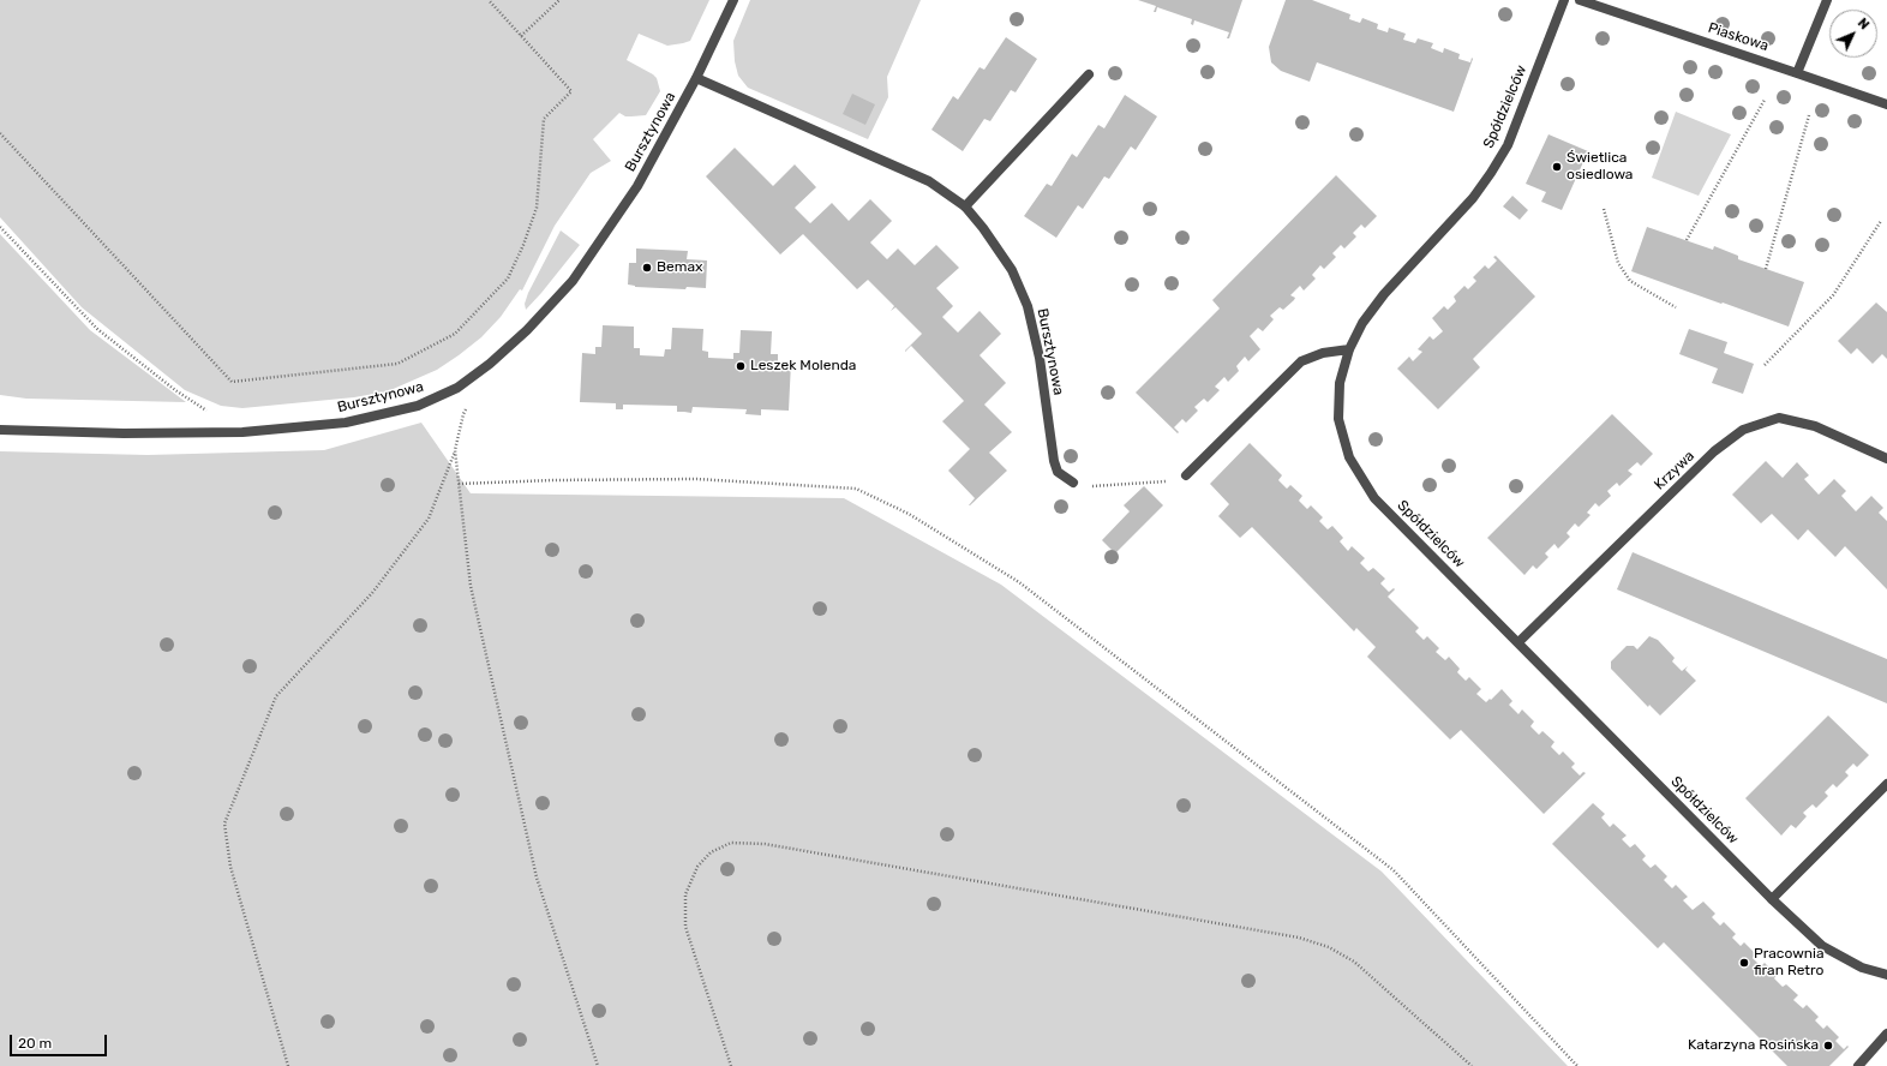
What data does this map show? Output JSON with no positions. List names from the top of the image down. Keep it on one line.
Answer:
{"streets":{"street":["Piaskowa","Spółdzielców","Bursztynowa","Krzywa"]},"crossings":[["Spółdzielców","Krzywa"]],"places":["Świetlica osiedlowa","Bemax","Leszek Molenda","Pracownia firan Retro","Katarzyna Rosińska"],"scale_bar":"20 m","north":"top right"}
